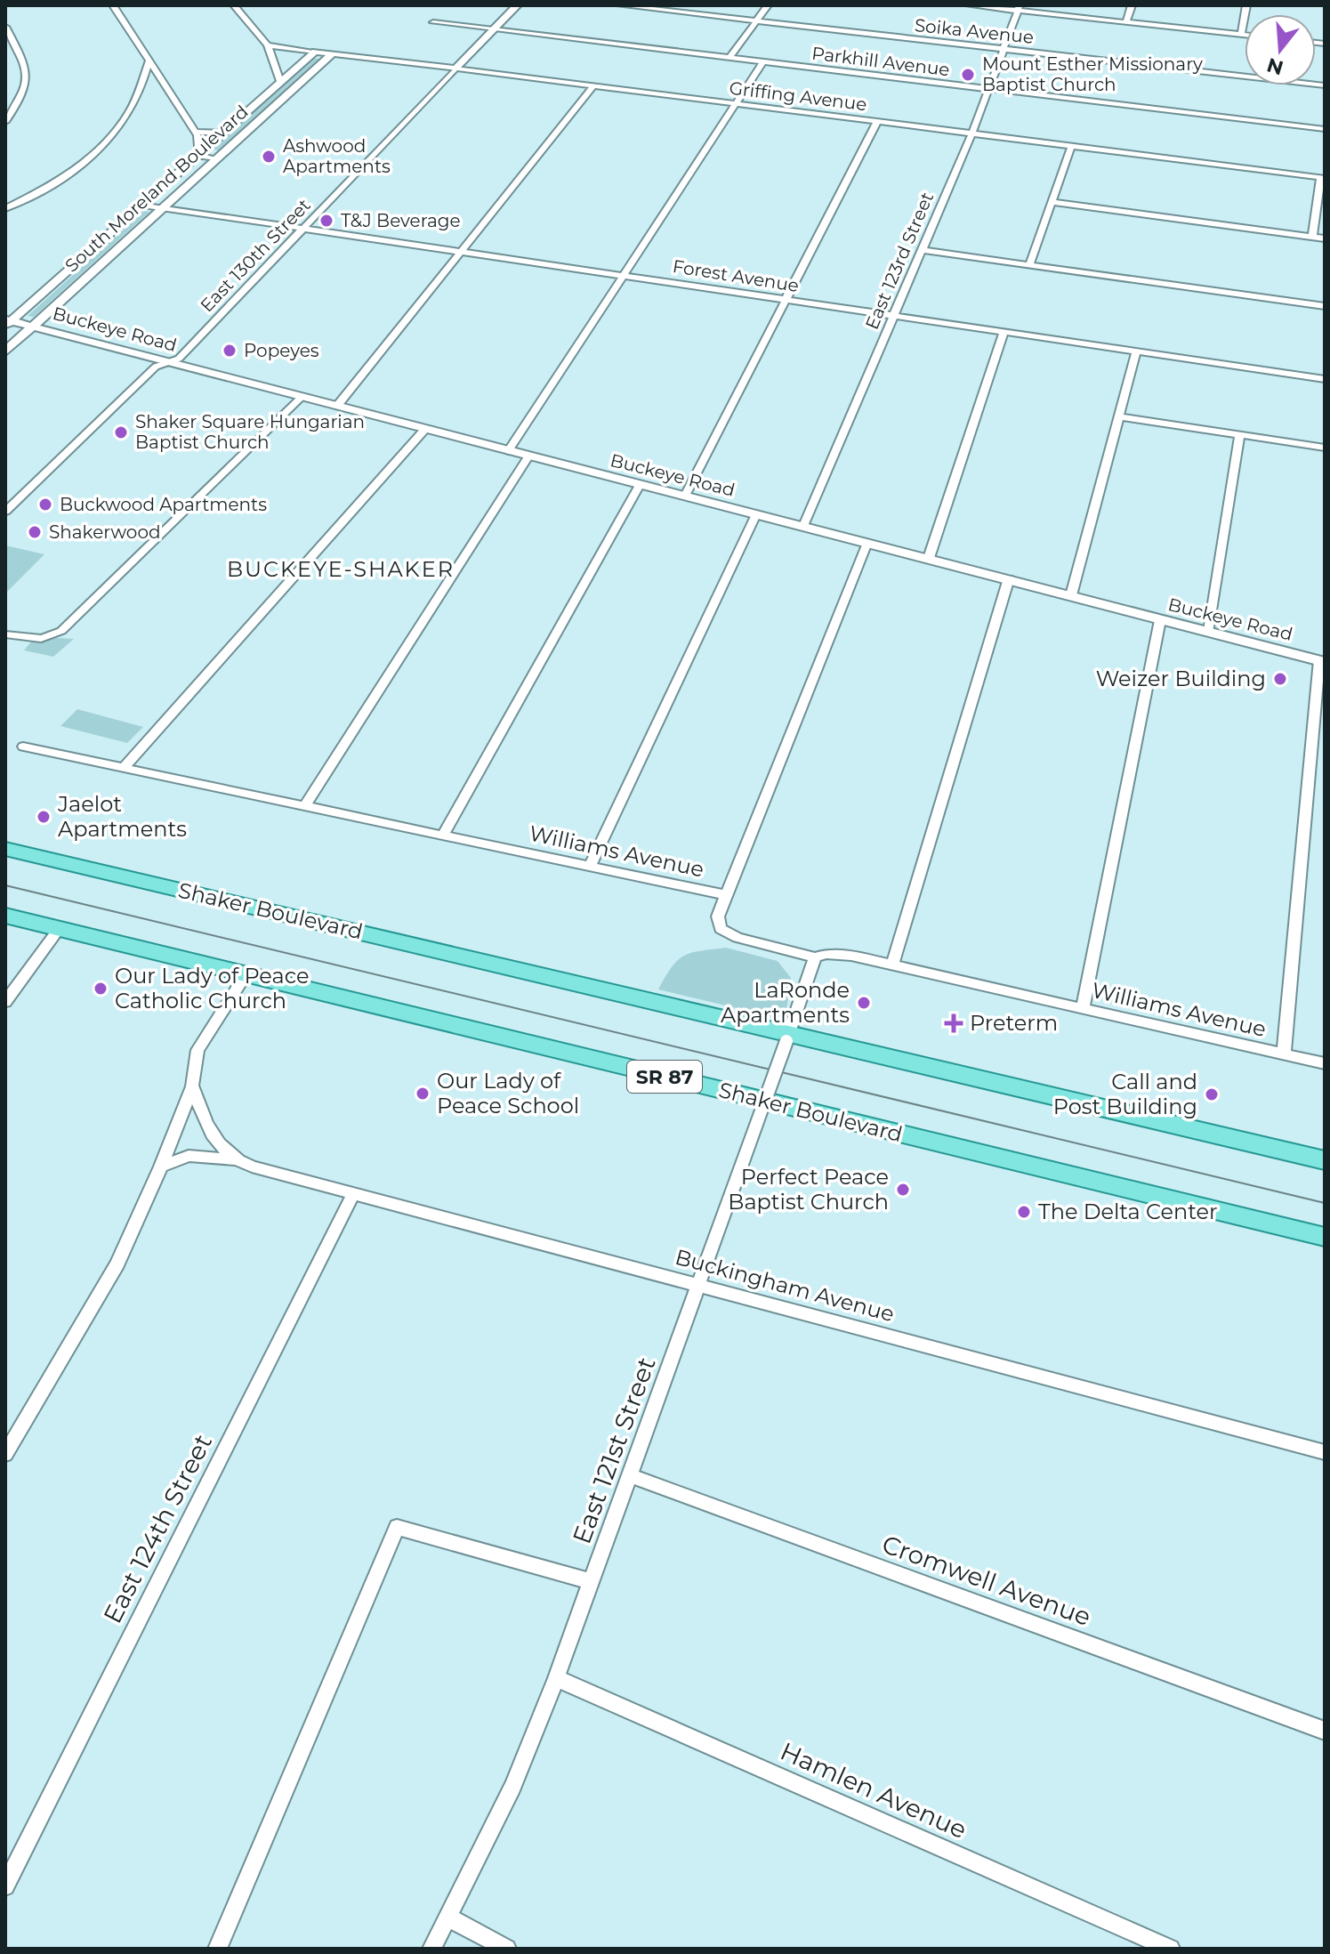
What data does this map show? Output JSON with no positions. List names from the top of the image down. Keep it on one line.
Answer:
{"streets":{"main road":["Shaker Boulevard","SR 87"],"street":["Soika Avenue","Parkhill Avenue","Griffing Avenue","South Moreland Boulevard","East 130th Street","East 123rd Street","Forest Avenue","Buckeye Road","Williams Avenue","Buckingham Avenue","East 121st Street","East 124th Street","Cromwell Avenue","Hamlen Avenue"]},"crossings":[["Soika Avenue","East 123rd Street"],["Parkhill Avenue","East 130th Street"],["Parkhill Avenue","East 123rd Street"],["Griffing Avenue","South Moreland Boulevard"],["Griffing Avenue","East 130th Street"],["Griffing Avenue","East 123rd Street"],["South Moreland Boulevard","Forest Avenue"],["South Moreland Boulevard","Buckeye Road"],["East 130th Street","Forest Avenue"],["East 130th Street","Buckeye Road"],["East 123rd Street","Forest Avenue"],["East 123rd Street","Buckeye Road"],["Williams Avenue","East 121st Street"],["Shaker Boulevard","East 121st Street"],["Buckingham Avenue","East 121st Street"],["Buckingham Avenue","East 124th Street"],["East 121st Street","Cromwell Avenue"],["East 121st Street","Hamlen Avenue"]],"districts":["BUCKEYE-SHAKER"],"places":{"other":["Mount Esther Missionary Baptist Church","Ashwood Apartments","T&J Beverage","Popeyes","Shaker Square Hungarian Baptist Church","Buckwood Apartments","Shakerwood","Weizer Building","Jaelot Apartments","Our Lady of Peace Catholic Church","LaRonde Apartments","Our Lady of Peace School","Call and Post Building","Perfect Peace Baptist Church","The Delta Center"],"health":["Preterm"]},"north":"bottom"}
